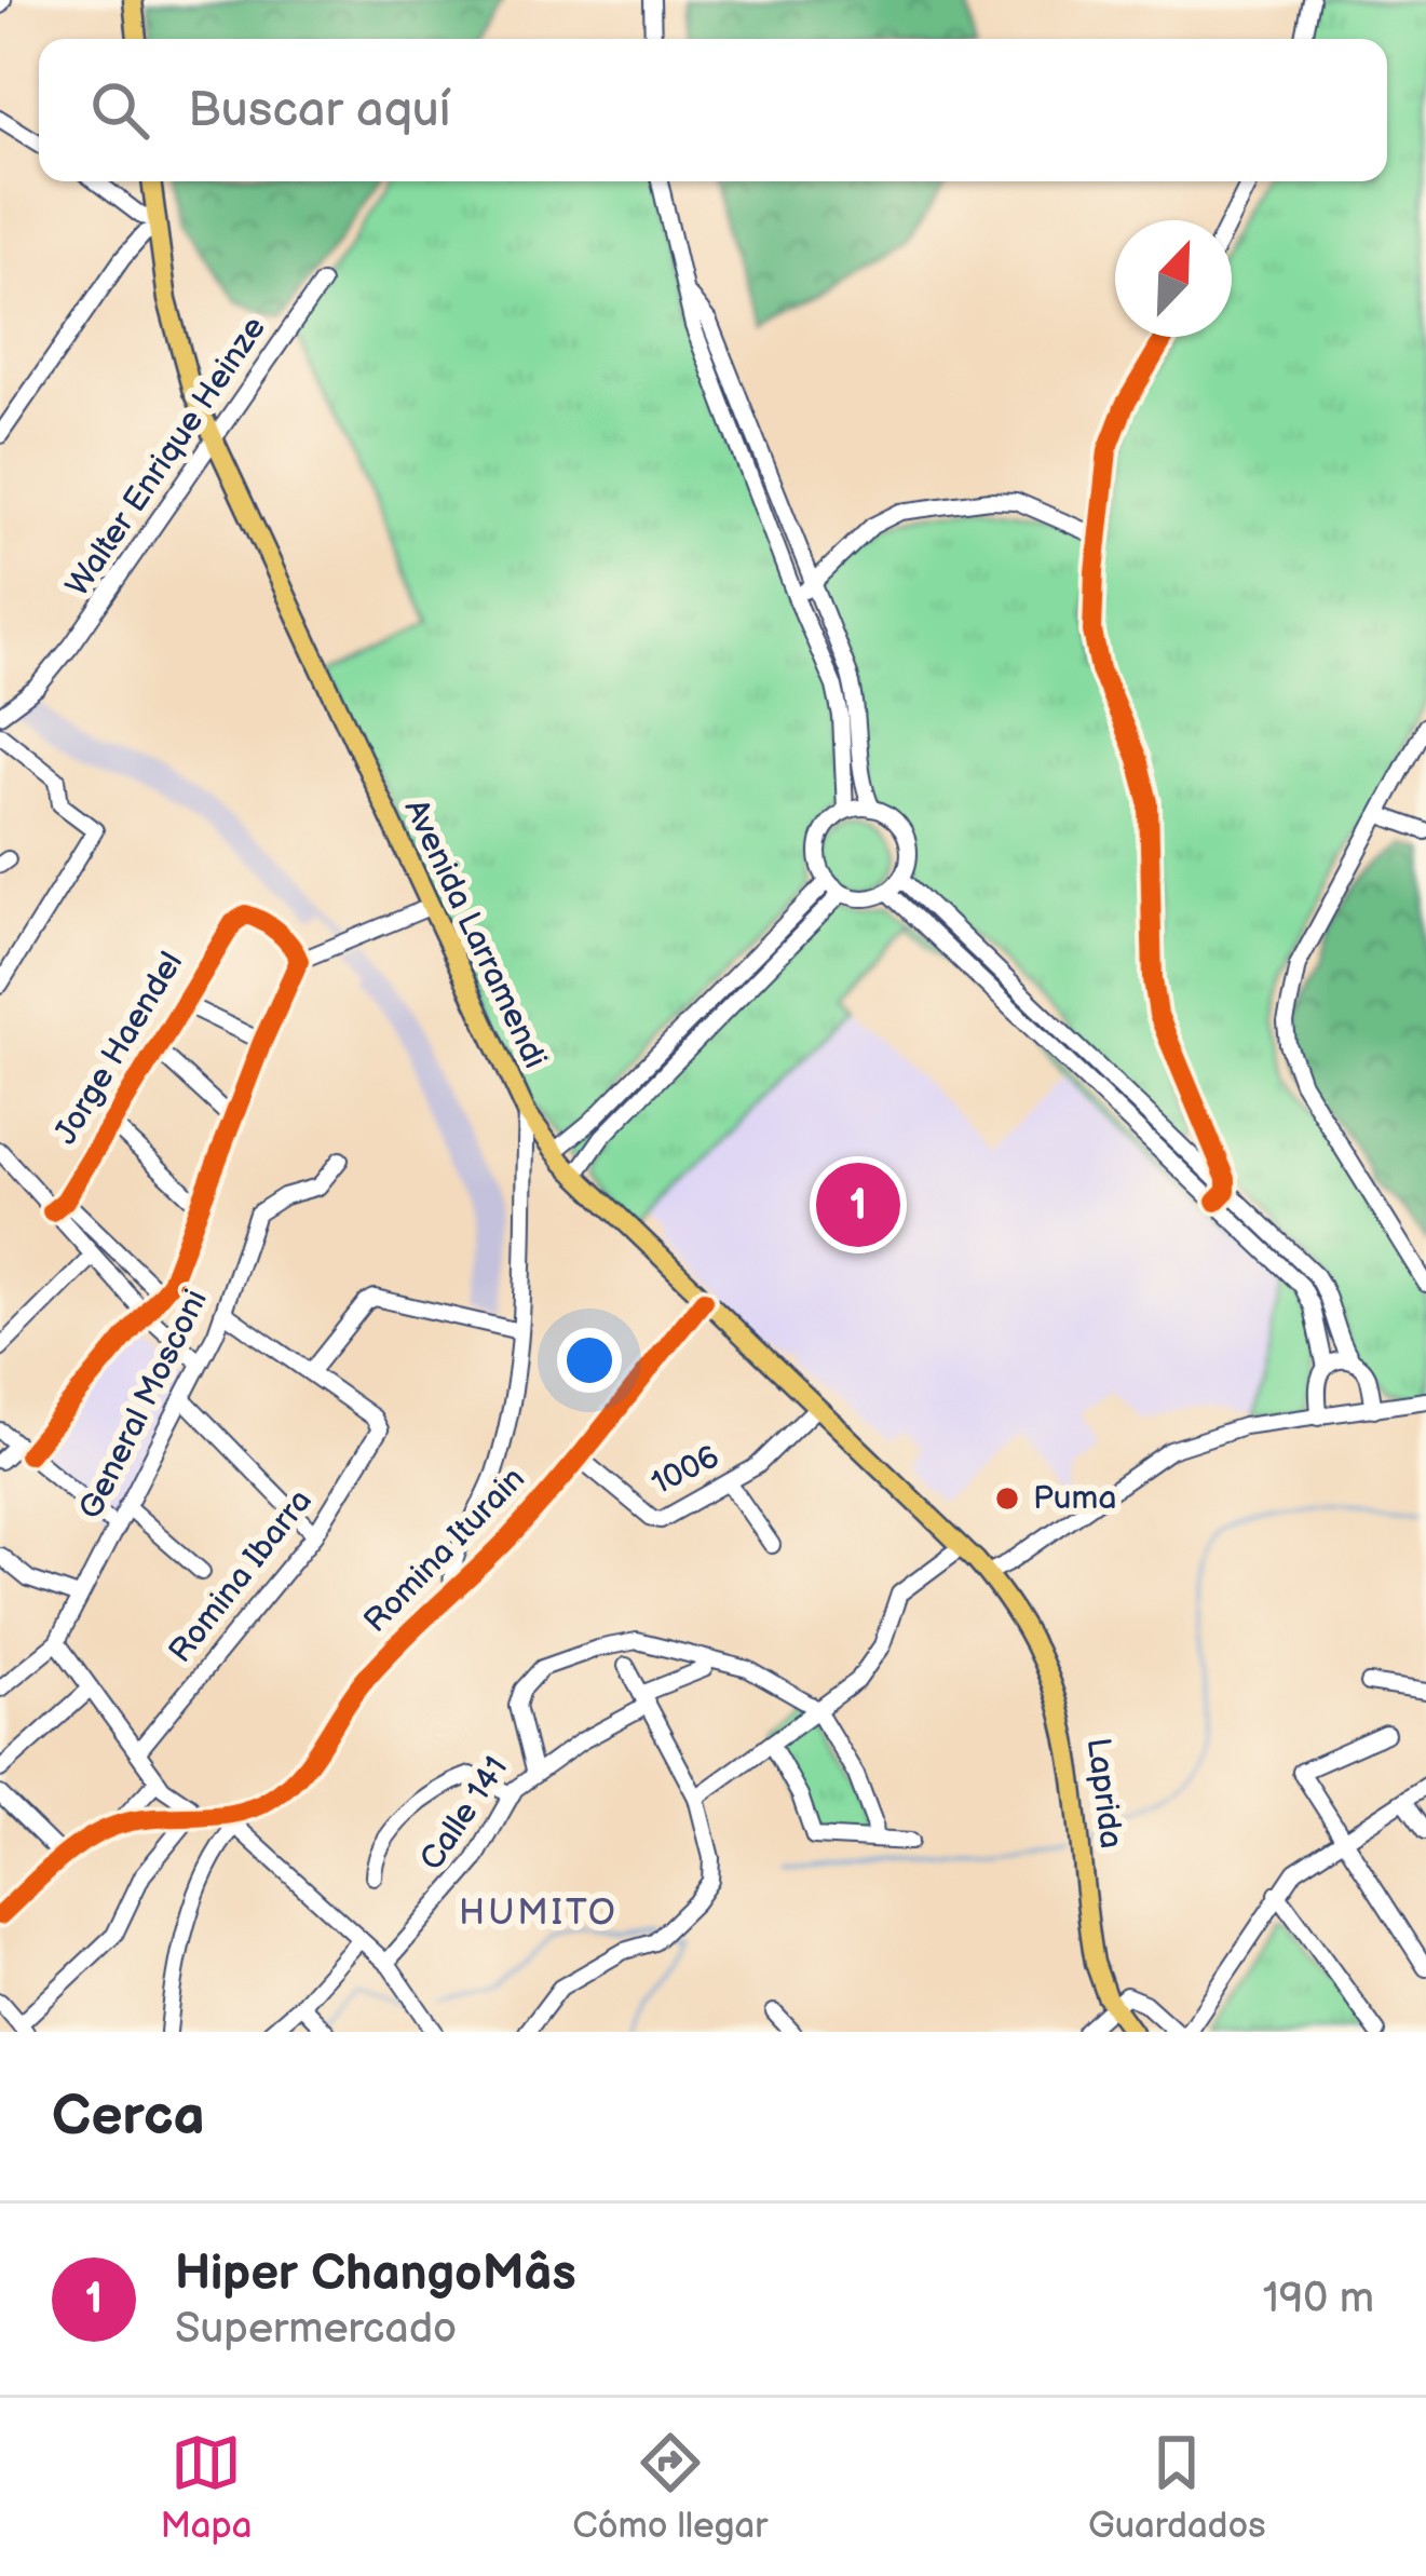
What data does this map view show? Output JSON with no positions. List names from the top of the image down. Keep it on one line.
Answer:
{"streets":{"main road":["Avenida Larramendi","Laprida"],"street":["Walter Enrique Heinze","Jorge Haendel","General Mosconi","1006","Romina Iturain","Romina Ibarra","Calle 141"]},"crossings":[["Walter Enrique Heinze","Avenida Larramendi"],["Avenida Larramendi","1006"],["Avenida Larramendi","Romina Iturain"],["Avenida Larramendi","Laprida"],["1006","Romina Iturain"]],"districts":["HUMITO"],"places":["Puma"],"north":"top right","page":{"search":"Buscar aquí","pins":"1","heading":"Cerca","list":[{"mark":"1","name":"Hiper ChangoMâs","note":"Supermercado","value":"190 m"}],"nav":["Mapa","Cómo llegar","Guardados"]}}
